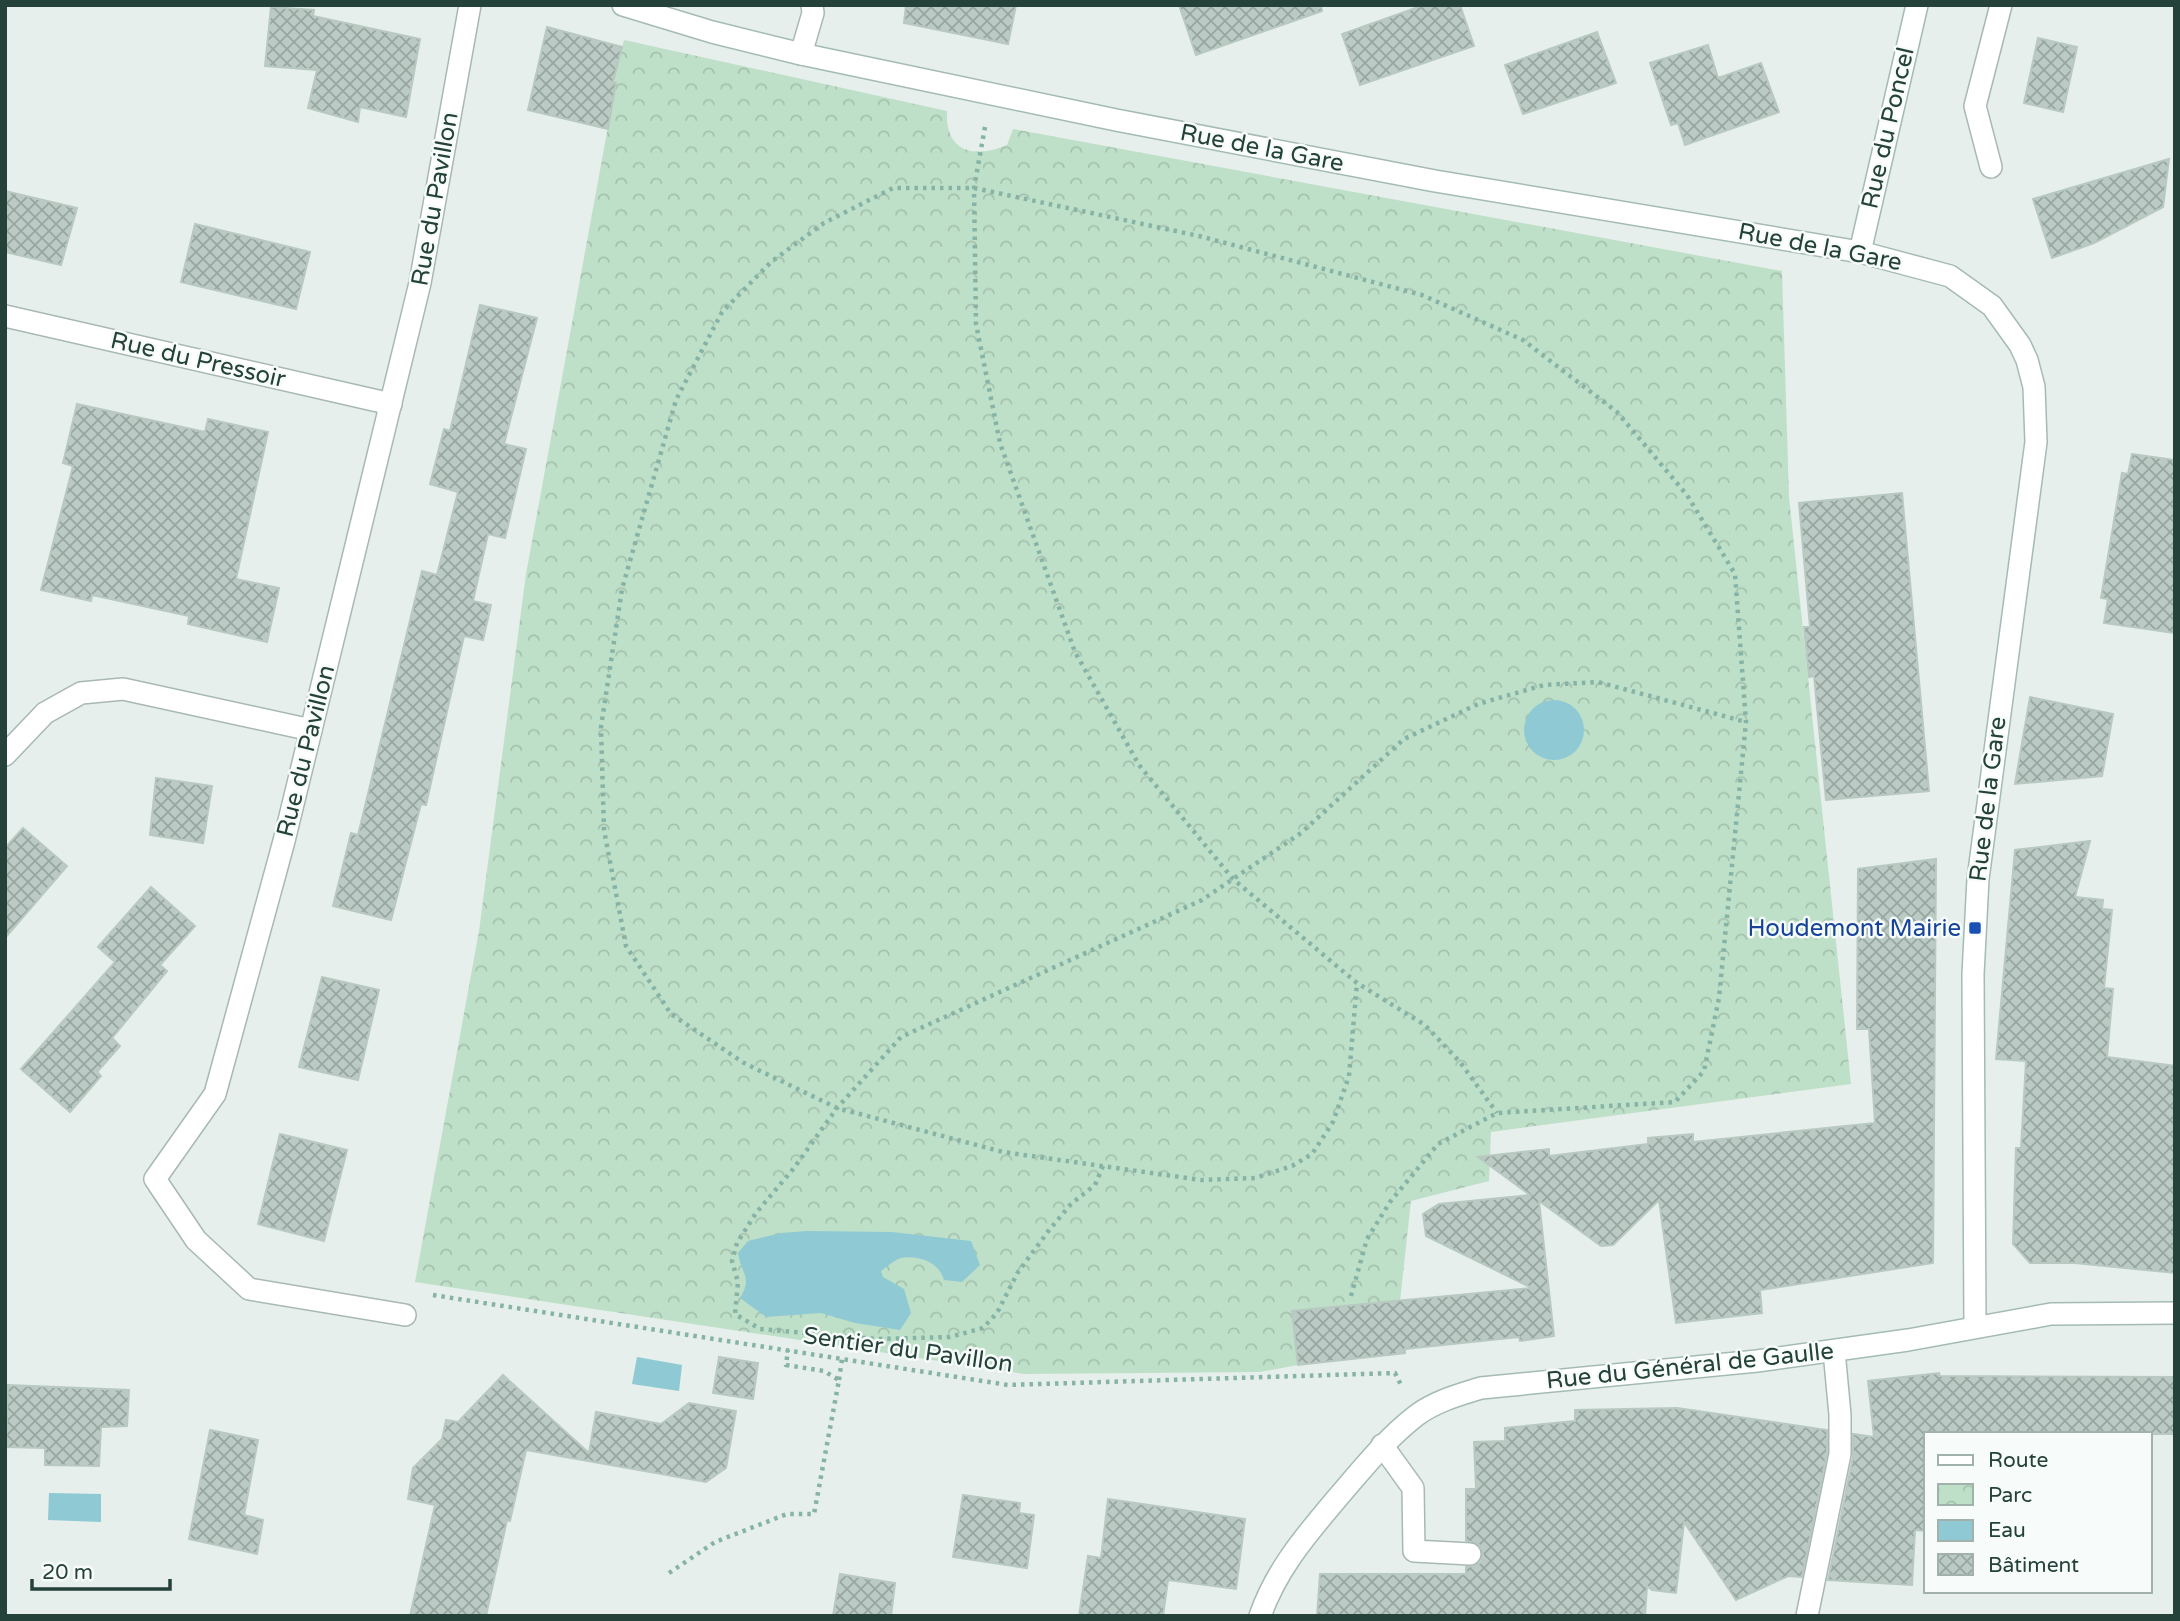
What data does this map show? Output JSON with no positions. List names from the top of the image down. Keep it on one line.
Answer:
{"streets":{"street":["Rue du Poncel","Rue de la Gare","Rue du Pavillon","Rue du Pressoir","Rue du Général de Gaulle"],"path":["Sentier du Pavillon"]},"crossings":[["Rue du Poncel","Rue de la Gare"],["Rue de la Gare","Rue du Général de Gaulle"],["Rue du Pavillon","Rue du Pressoir"],["Rue du Pavillon","Sentier du Pavillon"]],"places":{"transit":["Houdemont Mairie"]},"legend":["Route","Parc","Eau","Bâtiment"],"scale_bar":"20 m"}
